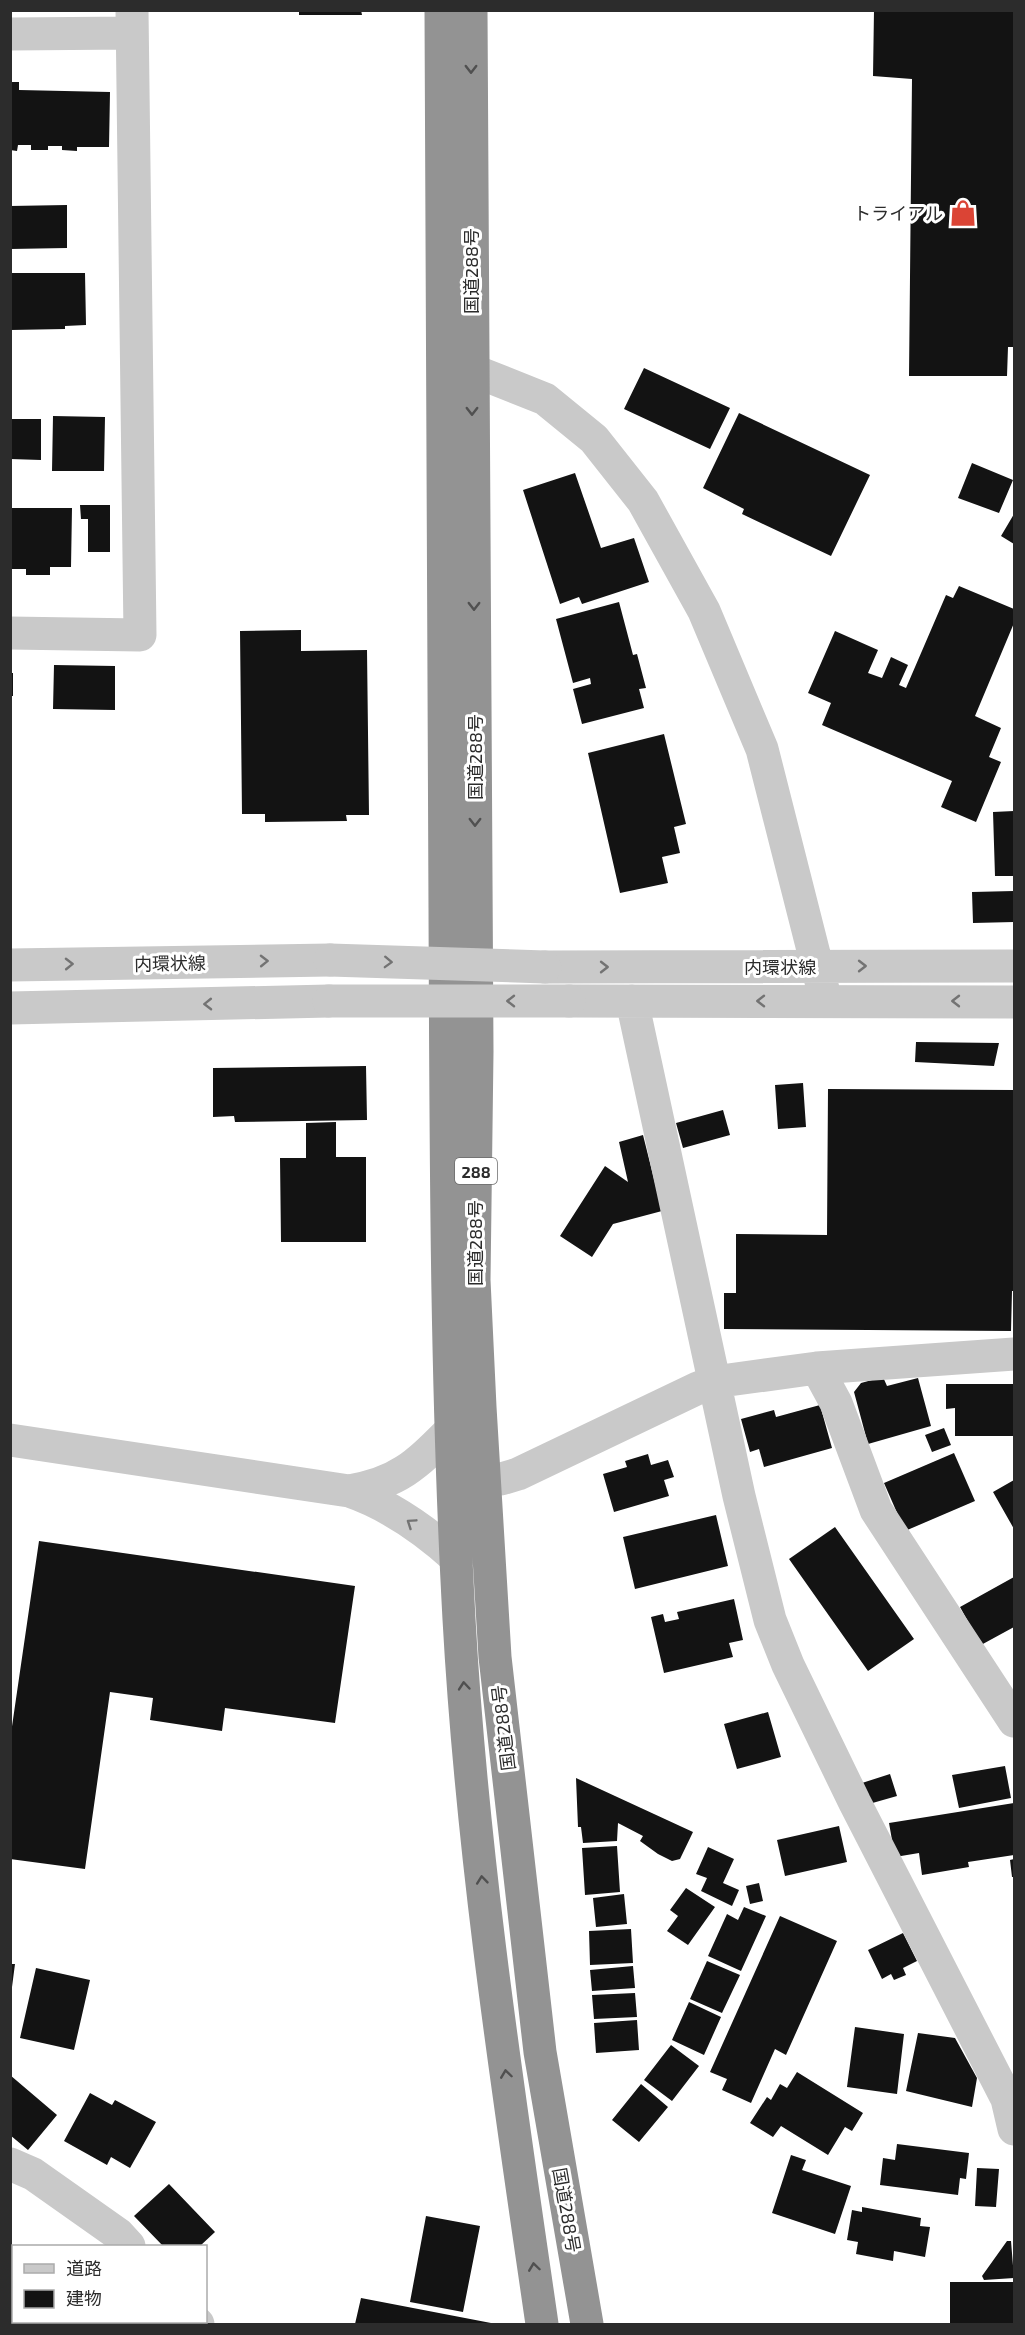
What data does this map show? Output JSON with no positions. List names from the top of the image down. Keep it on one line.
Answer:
{"streets":{"highway":["国道288号","288"],"street":["内環状線"]},"places":{"shop":["トライアル"]},"legend":["道路","建物"]}
